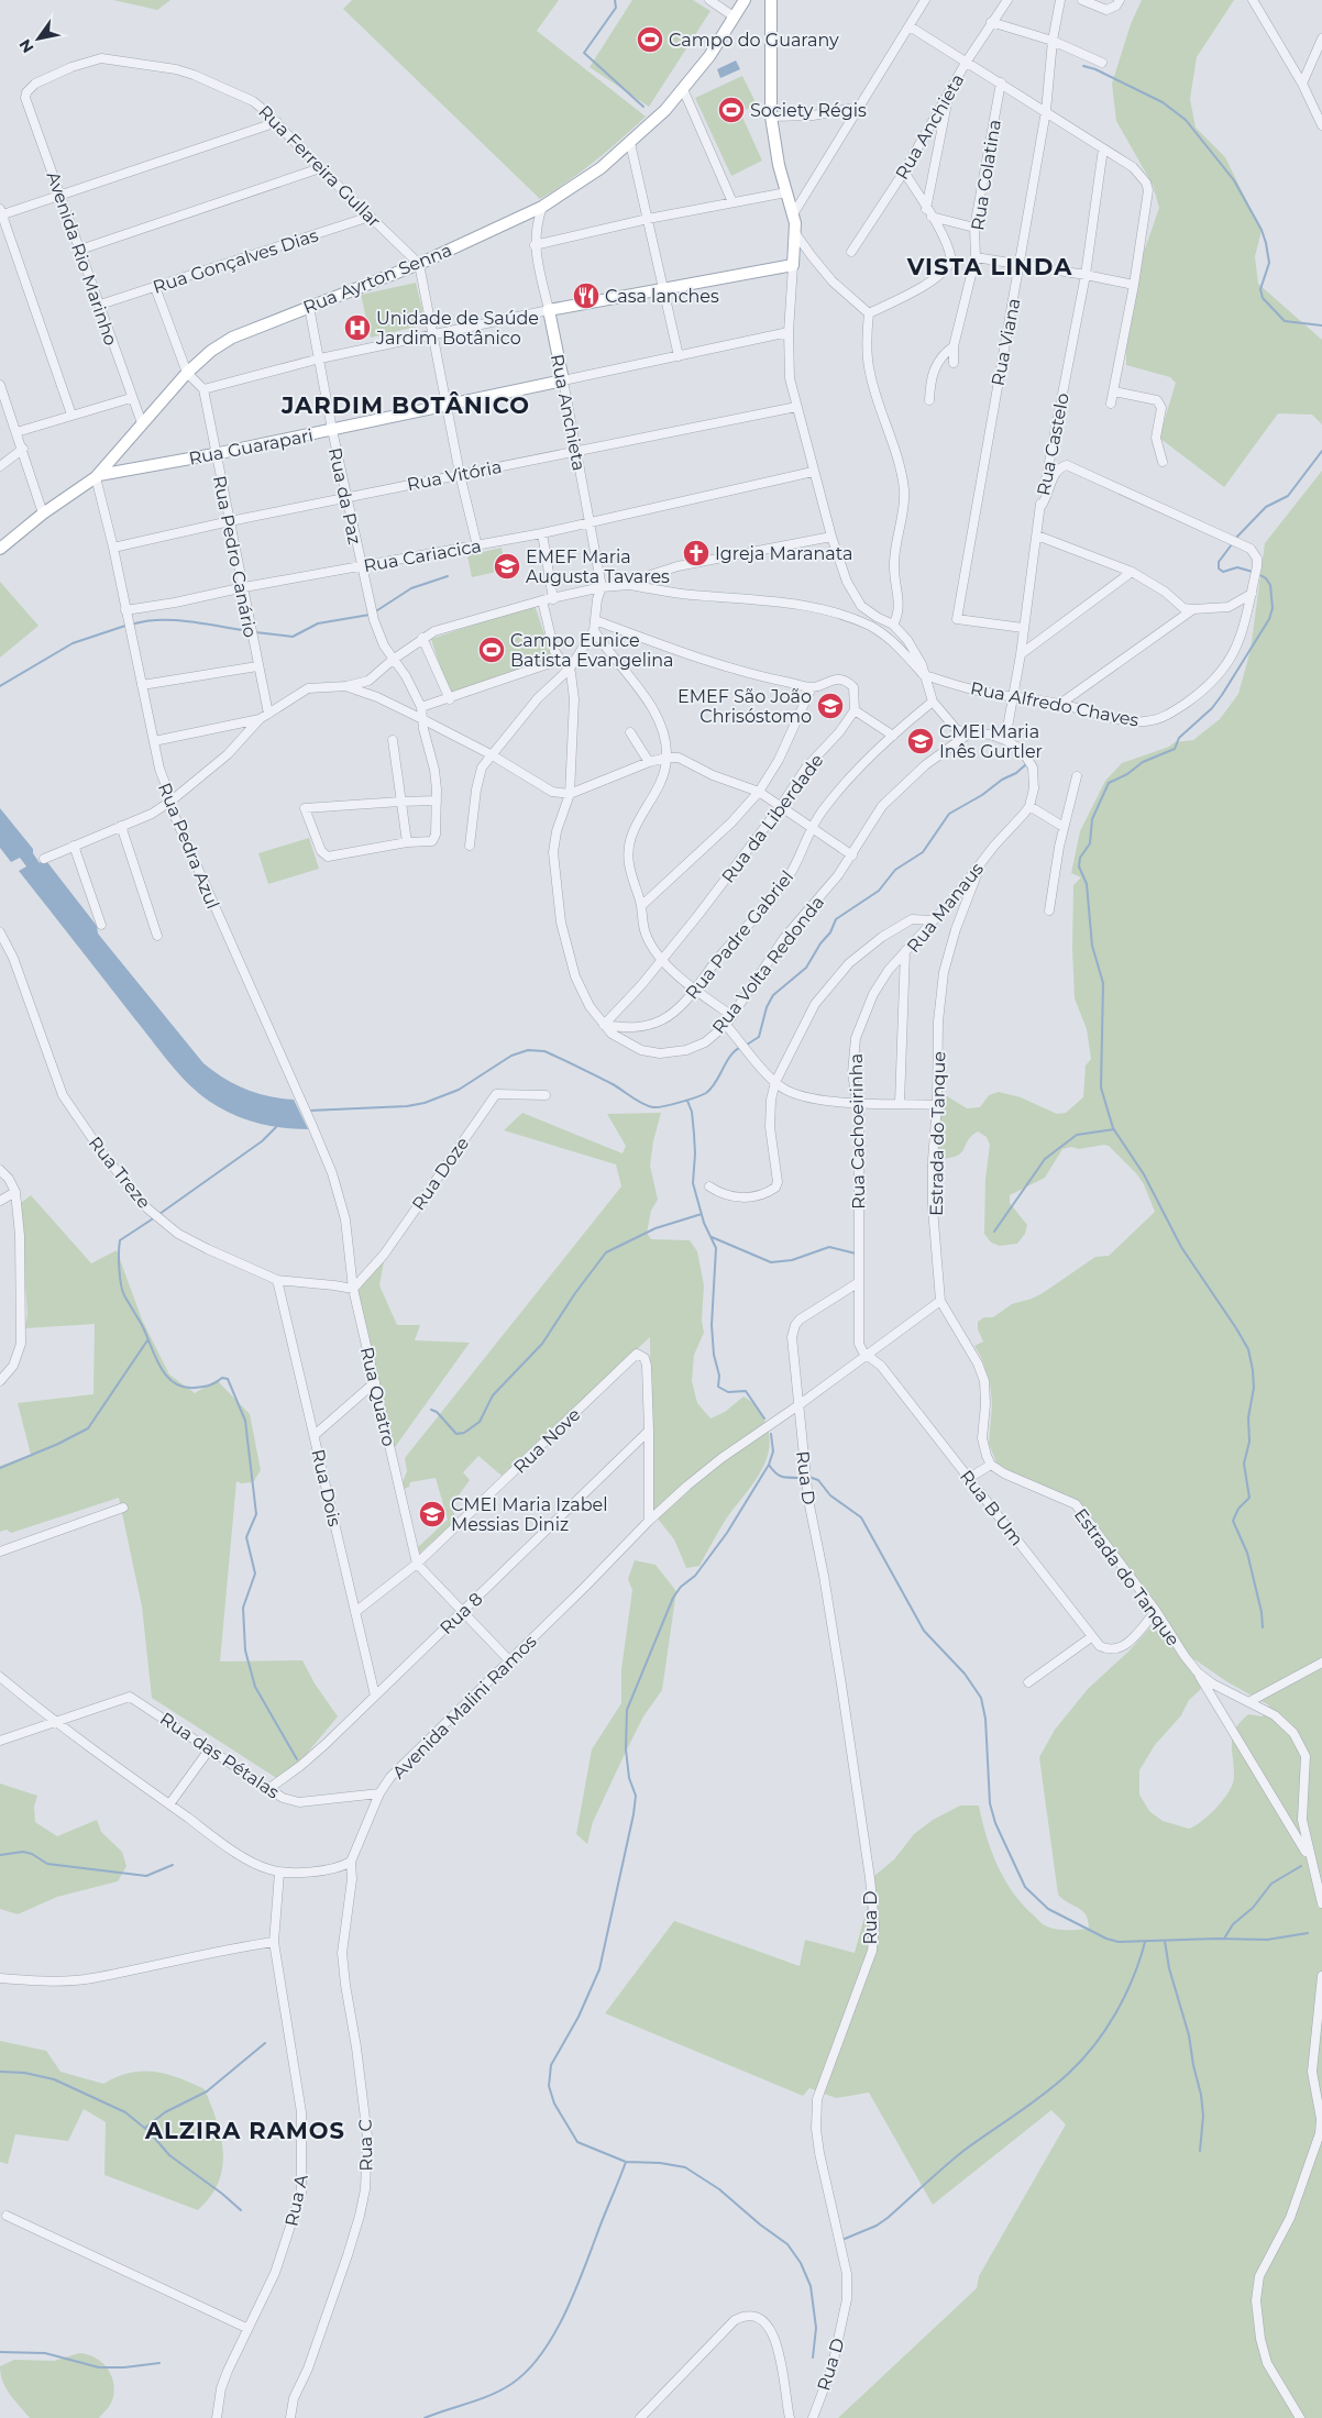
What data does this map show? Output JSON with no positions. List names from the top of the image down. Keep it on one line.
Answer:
{"streets":{"main road":["Rua Anchieta","Rua Ayrton Senna","Rua Guarapari"],"street":["Rua Ferreira Gullar","Rua Colatina","Avenida Rio Marinho","Rua Gonçalves Dias","Rua Viana","Rua Castelo","Rua Vitória","Rua da Paz","Rua Cariacica","Rua Pedro Canário","Rua Alfredo Chaves","Rua da Liberdade","Rua Pedra Azul","Rua Manaus","Rua Padre Gabriel","Rua Volta Redonda","Rua Cachoeirinha","Estrada do Tanque","Rua Treze","Rua Doze","Rua Quatro","Rua Nove","Rua D","Rua Dois","Rua B Um","Rua 8","Avenida Malini Ramos","Rua das Pétalas","Rua C","Rua A"]},"crossings":[["Rua Anchieta","Rua Ayrton Senna"],["Rua Anchieta","Rua Guarapari"],["Rua Anchieta","Rua Vitória"],["Rua Anchieta","Rua Cariacica"],["Rua Ferreira Gullar","Avenida Rio Marinho"],["Rua Ferreira Gullar","Rua Gonçalves Dias"],["Rua Ferreira Gullar","Rua Ayrton Senna"],["Avenida Rio Marinho","Rua Gonçalves Dias"],["Avenida Rio Marinho","Rua Ayrton Senna"],["Rua Ayrton Senna","Rua Guarapari"],["Rua Ayrton Senna","Rua da Paz"],["Rua Ayrton Senna","Rua Pedra Azul"],["Rua Viana","Rua Castelo"],["Rua Castelo","Rua Alfredo Chaves"],["Rua Guarapari","Rua da Paz"],["Rua Guarapari","Rua Pedro Canário"],["Rua Guarapari","Rua Pedra Azul"],["Rua Vitória","Rua da Paz"],["Rua Vitória","Rua Pedro Canário"],["Rua Vitória","Rua Pedra Azul"],["Rua da Paz","Rua Cariacica"],["Rua Cariacica","Rua Pedro Canário"],["Rua Cariacica","Rua Pedra Azul"],["Rua da Liberdade","Rua Padre Gabriel"],["Rua da Liberdade","Rua Volta Redonda"],["Rua Pedra Azul","Rua Quatro"],["Rua Manaus","Rua Cachoeirinha"],["Rua Manaus","Estrada do Tanque"],["Rua Padre Gabriel","Rua Volta Redonda"],["Rua Cachoeirinha","Rua B Um"],["Rua Cachoeirinha","Avenida Malini Ramos"],["Estrada do Tanque","Rua B Um"],["Estrada do Tanque","Avenida Malini Ramos"],["Rua Treze","Rua Doze"],["Rua Treze","Rua Quatro"],["Rua Treze","Rua Dois"],["Rua Doze","Rua Quatro"],["Rua Quatro","Rua Nove"],["Rua Quatro","Rua 8"],["Rua Quatro","Avenida Malini Ramos"],["Rua Nove","Rua Dois"],["Rua Nove","Rua 8"],["Rua D","Avenida Malini Ramos"],["Rua Dois","Rua 8"],["Rua B Um","Avenida Malini Ramos"],["Rua 8","Rua das Pétalas"],["Avenida Malini Ramos","Rua das Pétalas"],["Avenida Malini Ramos","Rua C"]],"districts":["VISTA LINDA","JARDIM BOTÂNICO","ALZIRA RAMOS"],"places":{"sports":["Campo do Guarany","Society Régis","Campo Eunice Batista Evangelina"],"restaurant":["Casa lanches"],"hospital":["Unidade de Saúde Jardim Botânico"],"church":["Igreja Maranata"],"school or university":["EMEF Maria Augusta Tavares","EMEF São João Chrisóstomo","CMEI Maria Inês Gurtler","CMEI Maria Izabel Messias Diniz"]},"north":"bottom left"}
